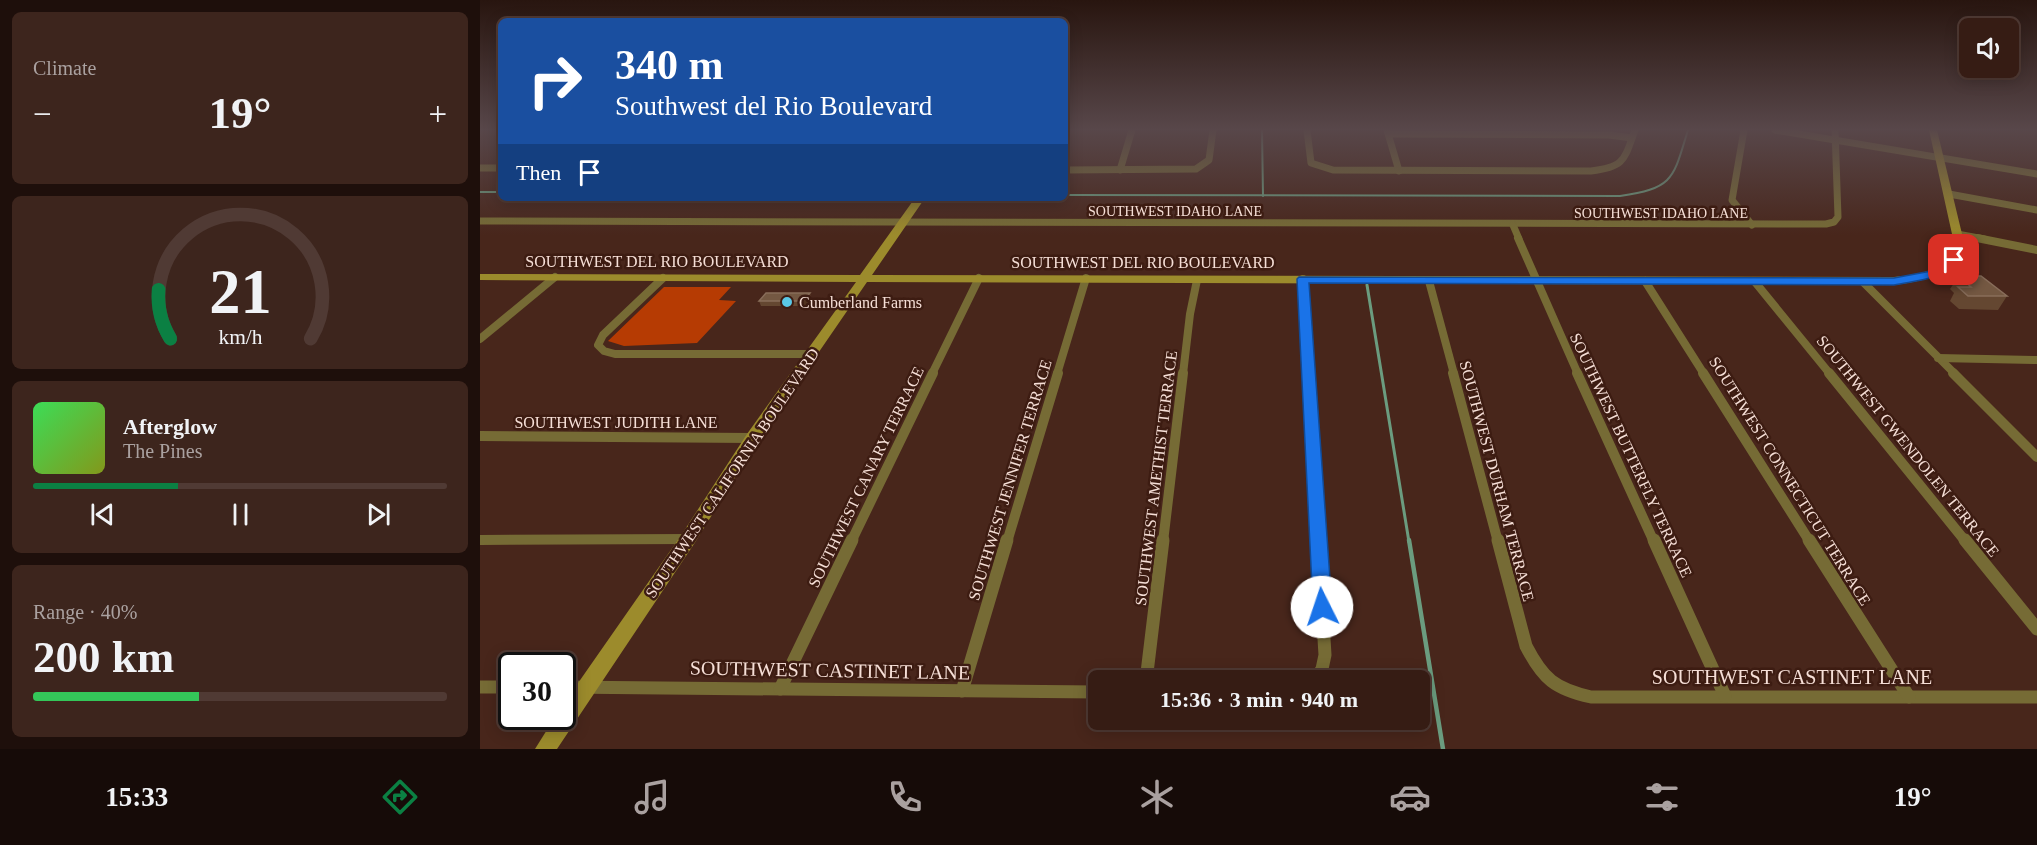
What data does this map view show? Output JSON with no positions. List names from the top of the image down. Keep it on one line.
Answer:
{"streets":{"street":["SOUTHWEST IDAHO LANE","SOUTHWEST DEL RIO BOULEVARD","SOUTHWEST JUDITH LANE","SOUTHWEST GWENDOLEN TERRACE","SOUTHWEST BUTTERFLY TERRACE","SOUTHWEST CALIFORNIA BOULEVARD","SOUTHWEST CANARY TERRACE","SOUTHWEST AMETHIST TERRACE","SOUTHWEST JENNIFER TERRACE","SOUTHWEST DURHAM TERRACE","SOUTHWEST CONNECTICUT TERRACE","SOUTHWEST CASTINET LANE"]},"crossings":[["SOUTHWEST IDAHO LANE","SOUTHWEST BUTTERFLY TERRACE"],["SOUTHWEST IDAHO LANE","SOUTHWEST CALIFORNIA BOULEVARD"],["SOUTHWEST DEL RIO BOULEVARD","SOUTHWEST GWENDOLEN TERRACE"],["SOUTHWEST DEL RIO BOULEVARD","SOUTHWEST BUTTERFLY TERRACE"],["SOUTHWEST DEL RIO BOULEVARD","SOUTHWEST CALIFORNIA BOULEVARD"],["SOUTHWEST DEL RIO BOULEVARD","SOUTHWEST CANARY TERRACE"],["SOUTHWEST DEL RIO BOULEVARD","SOUTHWEST AMETHIST TERRACE"],["SOUTHWEST DEL RIO BOULEVARD","SOUTHWEST JENNIFER TERRACE"],["SOUTHWEST DEL RIO BOULEVARD","SOUTHWEST DURHAM TERRACE"],["SOUTHWEST DEL RIO BOULEVARD","SOUTHWEST CONNECTICUT TERRACE"],["SOUTHWEST JUDITH LANE","SOUTHWEST CALIFORNIA BOULEVARD"],["SOUTHWEST BUTTERFLY TERRACE","SOUTHWEST CASTINET LANE"],["SOUTHWEST CALIFORNIA BOULEVARD","SOUTHWEST CASTINET LANE"],["SOUTHWEST CANARY TERRACE","SOUTHWEST CASTINET LANE"],["SOUTHWEST JENNIFER TERRACE","SOUTHWEST CASTINET LANE"],["SOUTHWEST DURHAM TERRACE","SOUTHWEST CASTINET LANE"],["SOUTHWEST CONNECTICUT TERRACE","SOUTHWEST CASTINET LANE"]],"places":["Cumberland Farms"],"page":{"tile":["Climate",["Range · 40%","200 km"]],"turn":["340 m","Southwest del Rio Boulevard"],"heat":["−","19°","+"],"then":"Then","song":["Afterglow","The Pines"],"limit":"30","trip":"15:36 · 3 min · 940 m","tabs":["15:33","19°"],"gauge":["21","km/h"]}}
